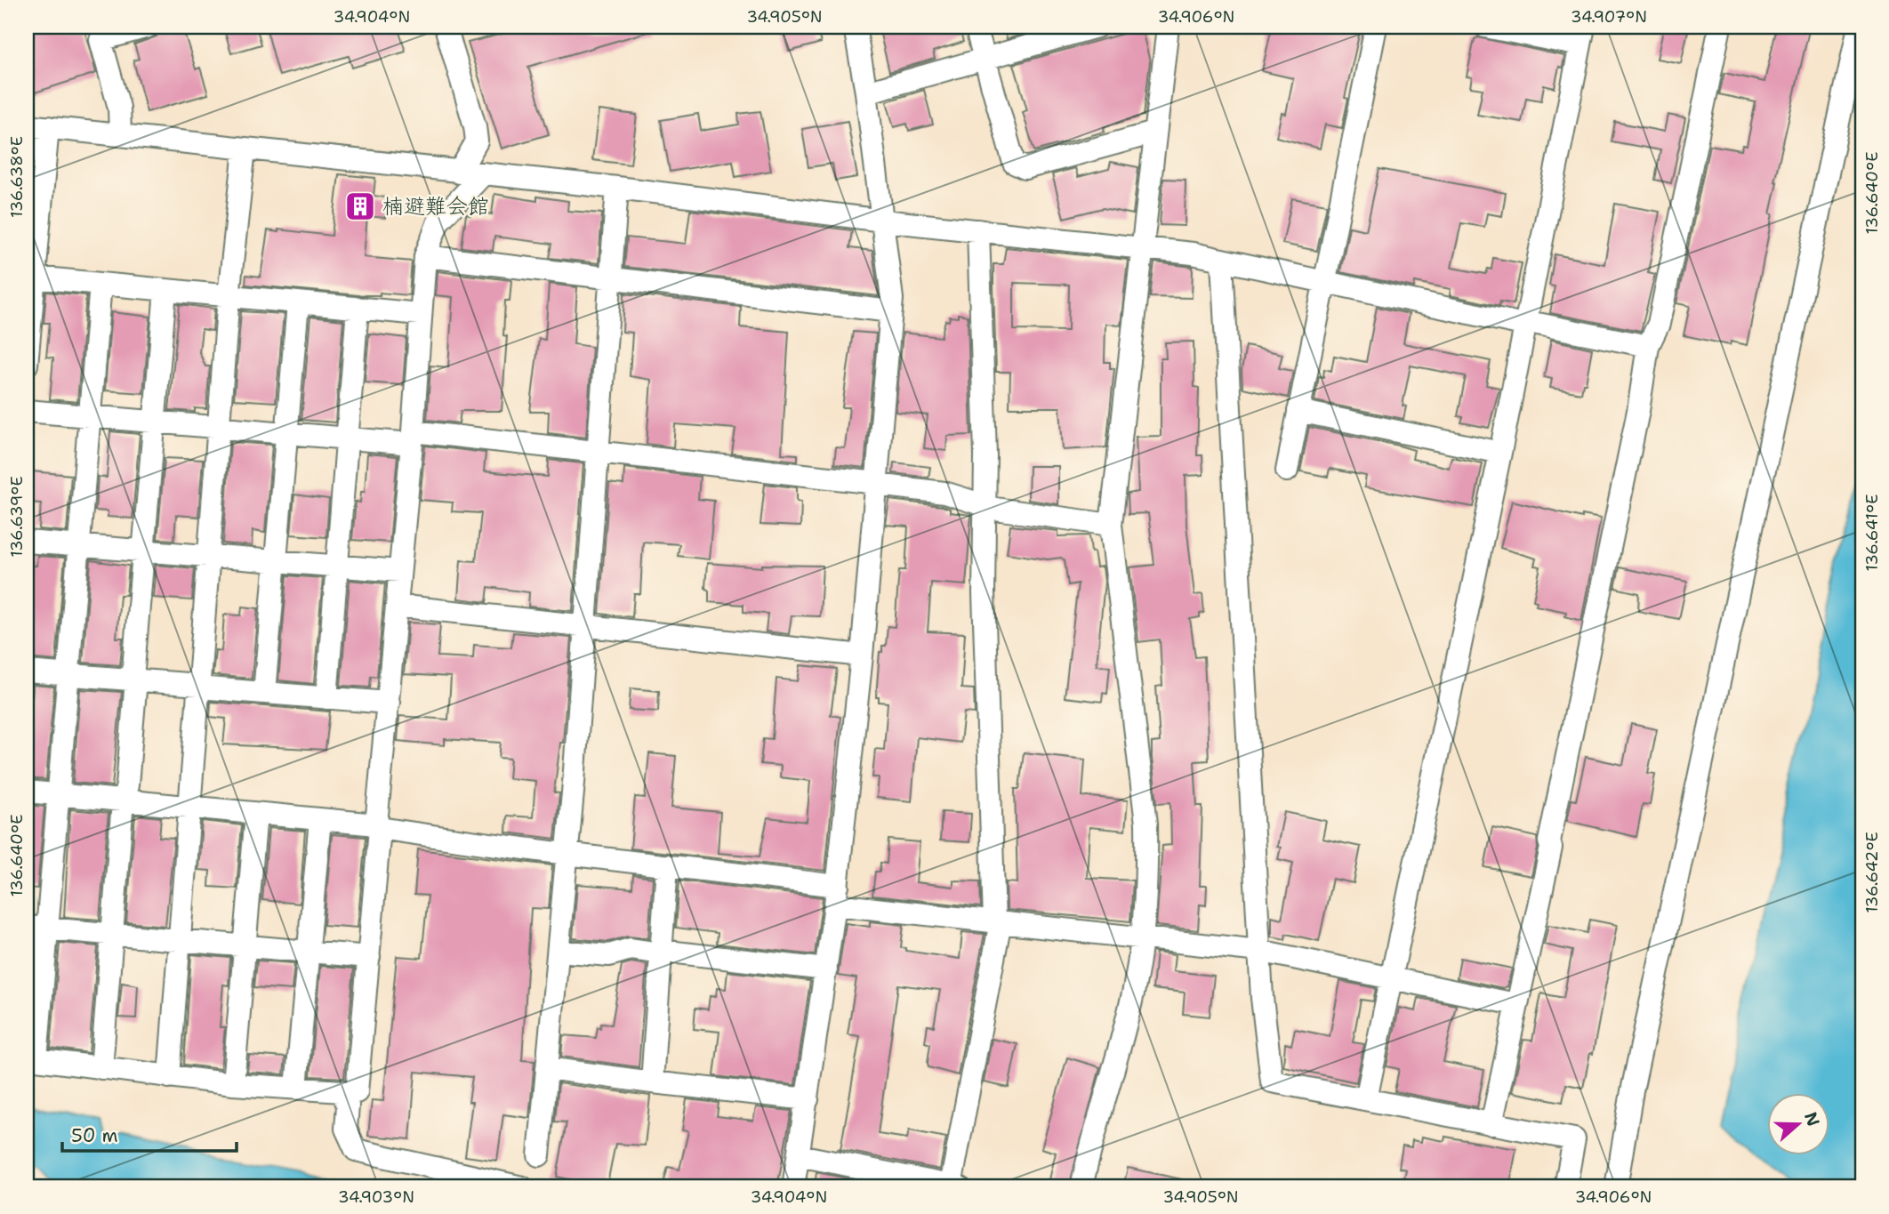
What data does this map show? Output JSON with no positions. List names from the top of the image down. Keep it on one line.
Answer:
{"places":{"building":["楠避難会館"]},"scale_bar":"50 m","north":"right","coordinates":["34.904°N","34.905°N","34.906°N","34.907°N","136.638°E","136.640°E","136.639°E","136.641°E","136.642°E","34.903°N"]}
